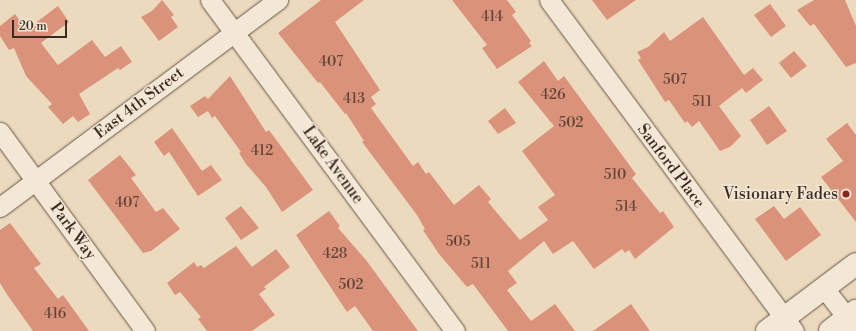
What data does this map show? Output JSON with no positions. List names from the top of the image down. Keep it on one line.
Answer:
{"streets":{"street":["East 4th Street","Lake Avenue","Sanford Place","Park Way"]},"crossings":[["East 4th Street","Lake Avenue"],["East 4th Street","Park Way"]],"places":["Visionary Fades"],"house_numbers":["414","407","507","426","413","511","502","412","510","407","514","505","428","511","502","416"],"scale_bar":"20 m"}
